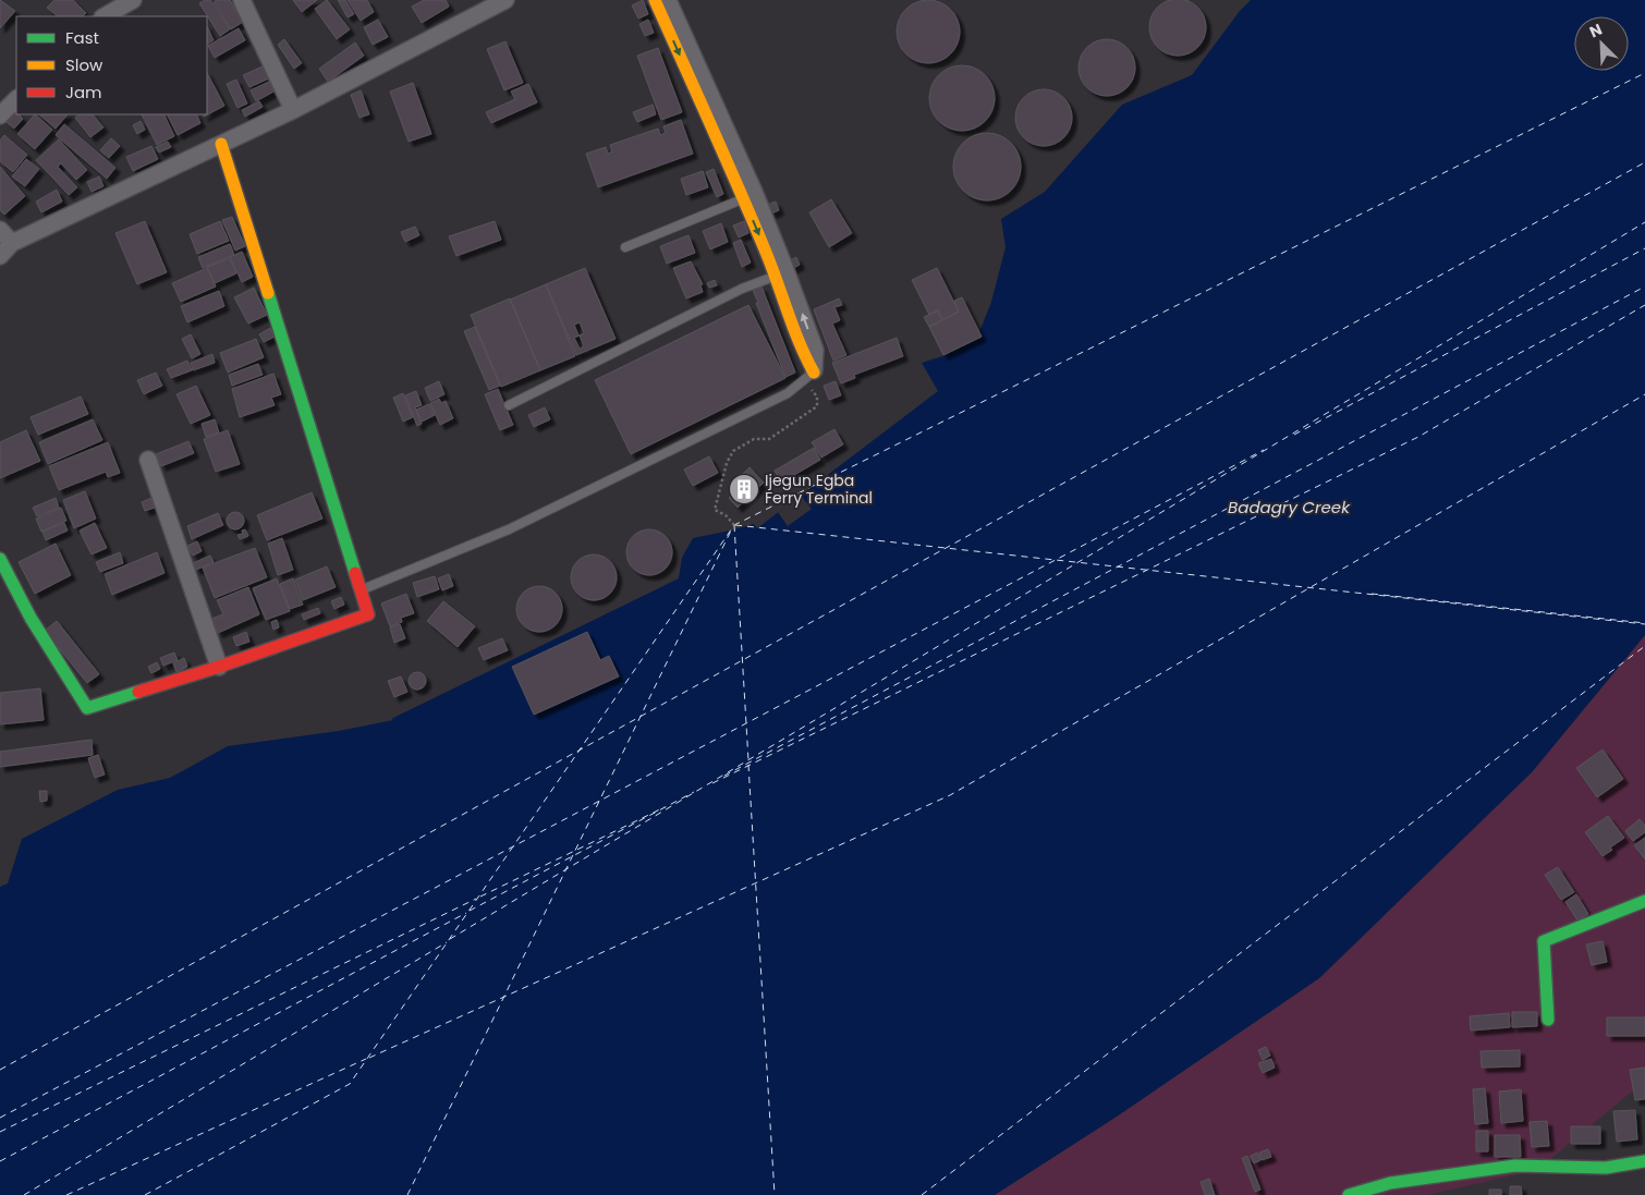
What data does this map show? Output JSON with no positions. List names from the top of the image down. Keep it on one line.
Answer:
{"water":["Badagry Creek"],"places":{"building":["Ijegun Egba Ferry Terminal"]},"legend":["Fast","Slow","Jam"],"north":"top left"}
